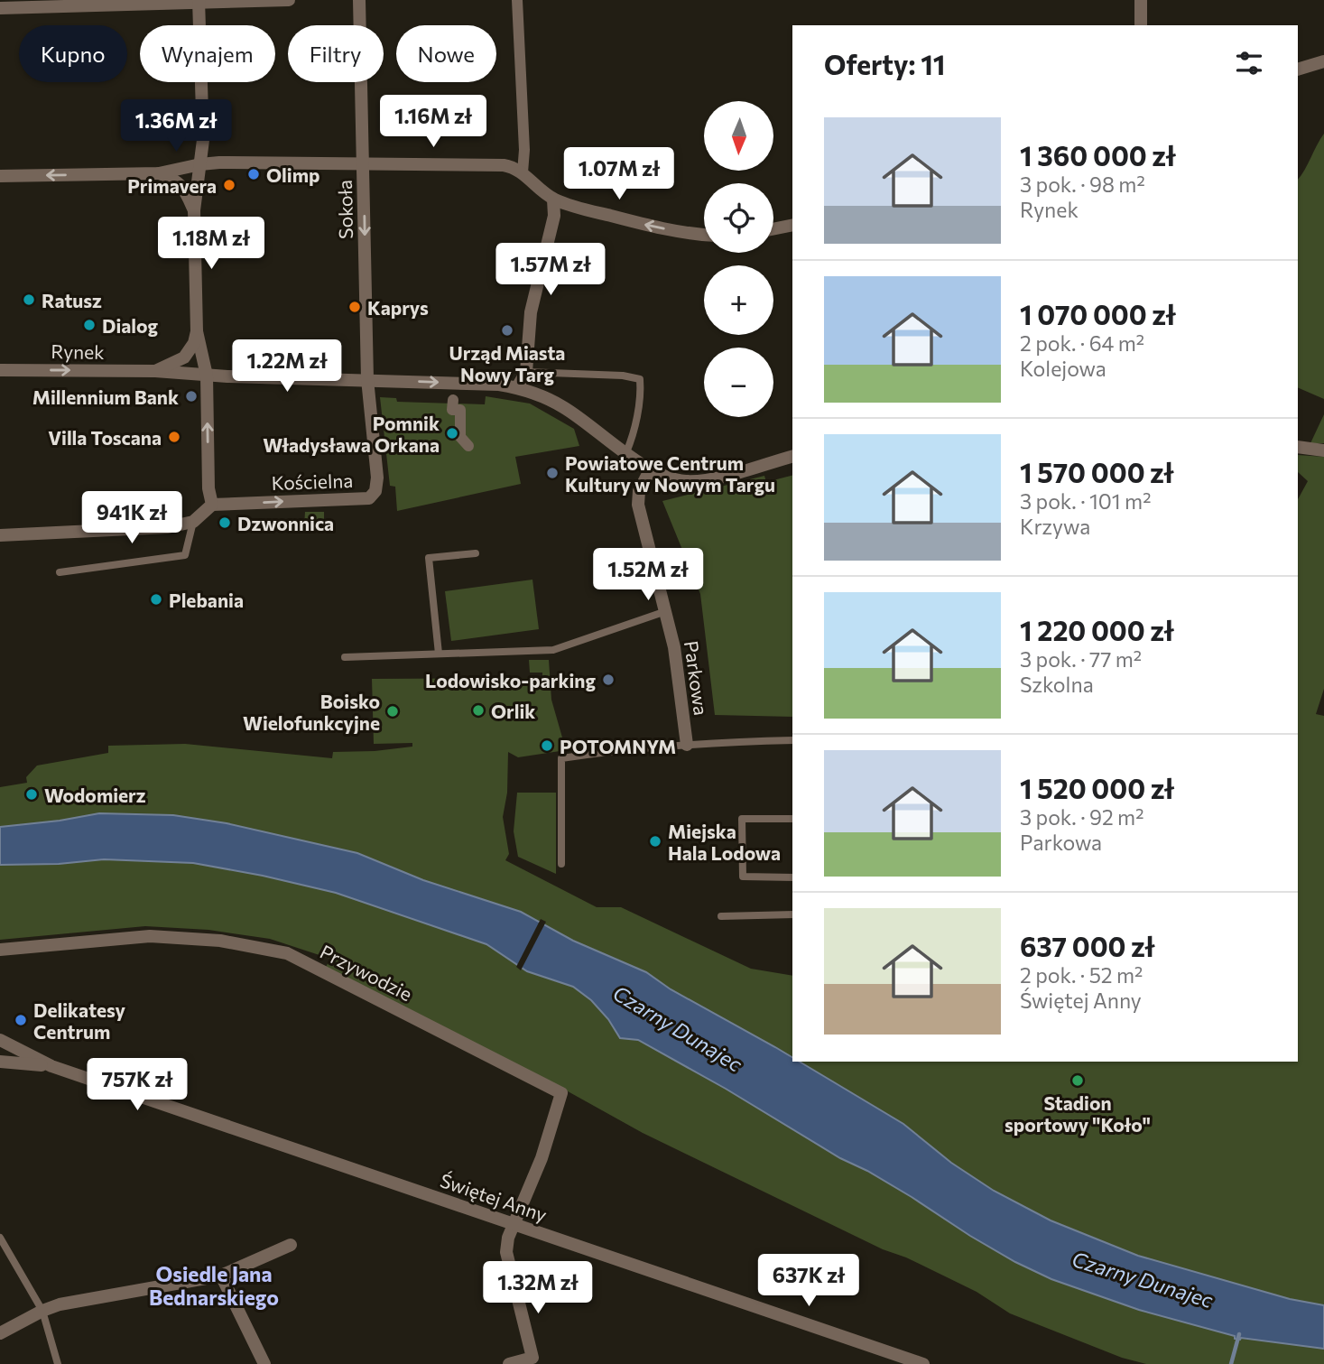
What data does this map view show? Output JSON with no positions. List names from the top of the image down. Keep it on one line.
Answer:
{"streets":{"street":["Sokoła","Rynek","Kościelna","Parkowa","Przywodzie","Świętej Anny"]},"crossings":[["Sokoła","Kościelna"],["Przywodzie","Świętej Anny"]],"one_way":["Sokoła"],"districts":["Osiedle Jana Bednarskiego"],"water":["Czarny Dunajec"],"places":["Olimp","Primavera","Ratusz","Kaprys","Dialog","Urząd Miasta Nowy Targ","Millennium Bank","Pomnik Władysława Orkana","Villa Toscana","Powiatowe Centrum Kultury w Nowym Targu","Dzwonnica","Plebania","Lodowisko-parking","Orlik","Boisko Wielofunkcyjne","POTOMNYM","Wodomierz","Miejska Hala Lodowa","Delikatesy Centrum","Stadion sportowy \"Koło\""],"north":"bottom","page":{"chip":["Kupno","Wynajem","Filtry","Nowe"],"heading":"Oferty: 11","price":["1.16M zł","1.36M zł","1.07M zł","1.18M zł","1.57M zł","1.22M zł","941K zł","1.52M zł","757K zł","637K zł","1.32M zł"],"map_buttons":["+","−"],"list":[{"name":"1 360 000 zł","note":"3 pok. · 98 m² · Rynek"},{"name":"1 070 000 zł","note":"2 pok. · 64 m² · Kolejowa"},{"name":"1 570 000 zł","note":"3 pok. · 101 m² · Krzywa"},{"name":"1 220 000 zł","note":"3 pok. · 77 m² · Szkolna"},{"name":"1 520 000 zł","note":"3 pok. · 92 m² · Parkowa"},{"name":"637 000 zł","note":"2 pok. · 52 m² · Świętej Anny"}]}}
